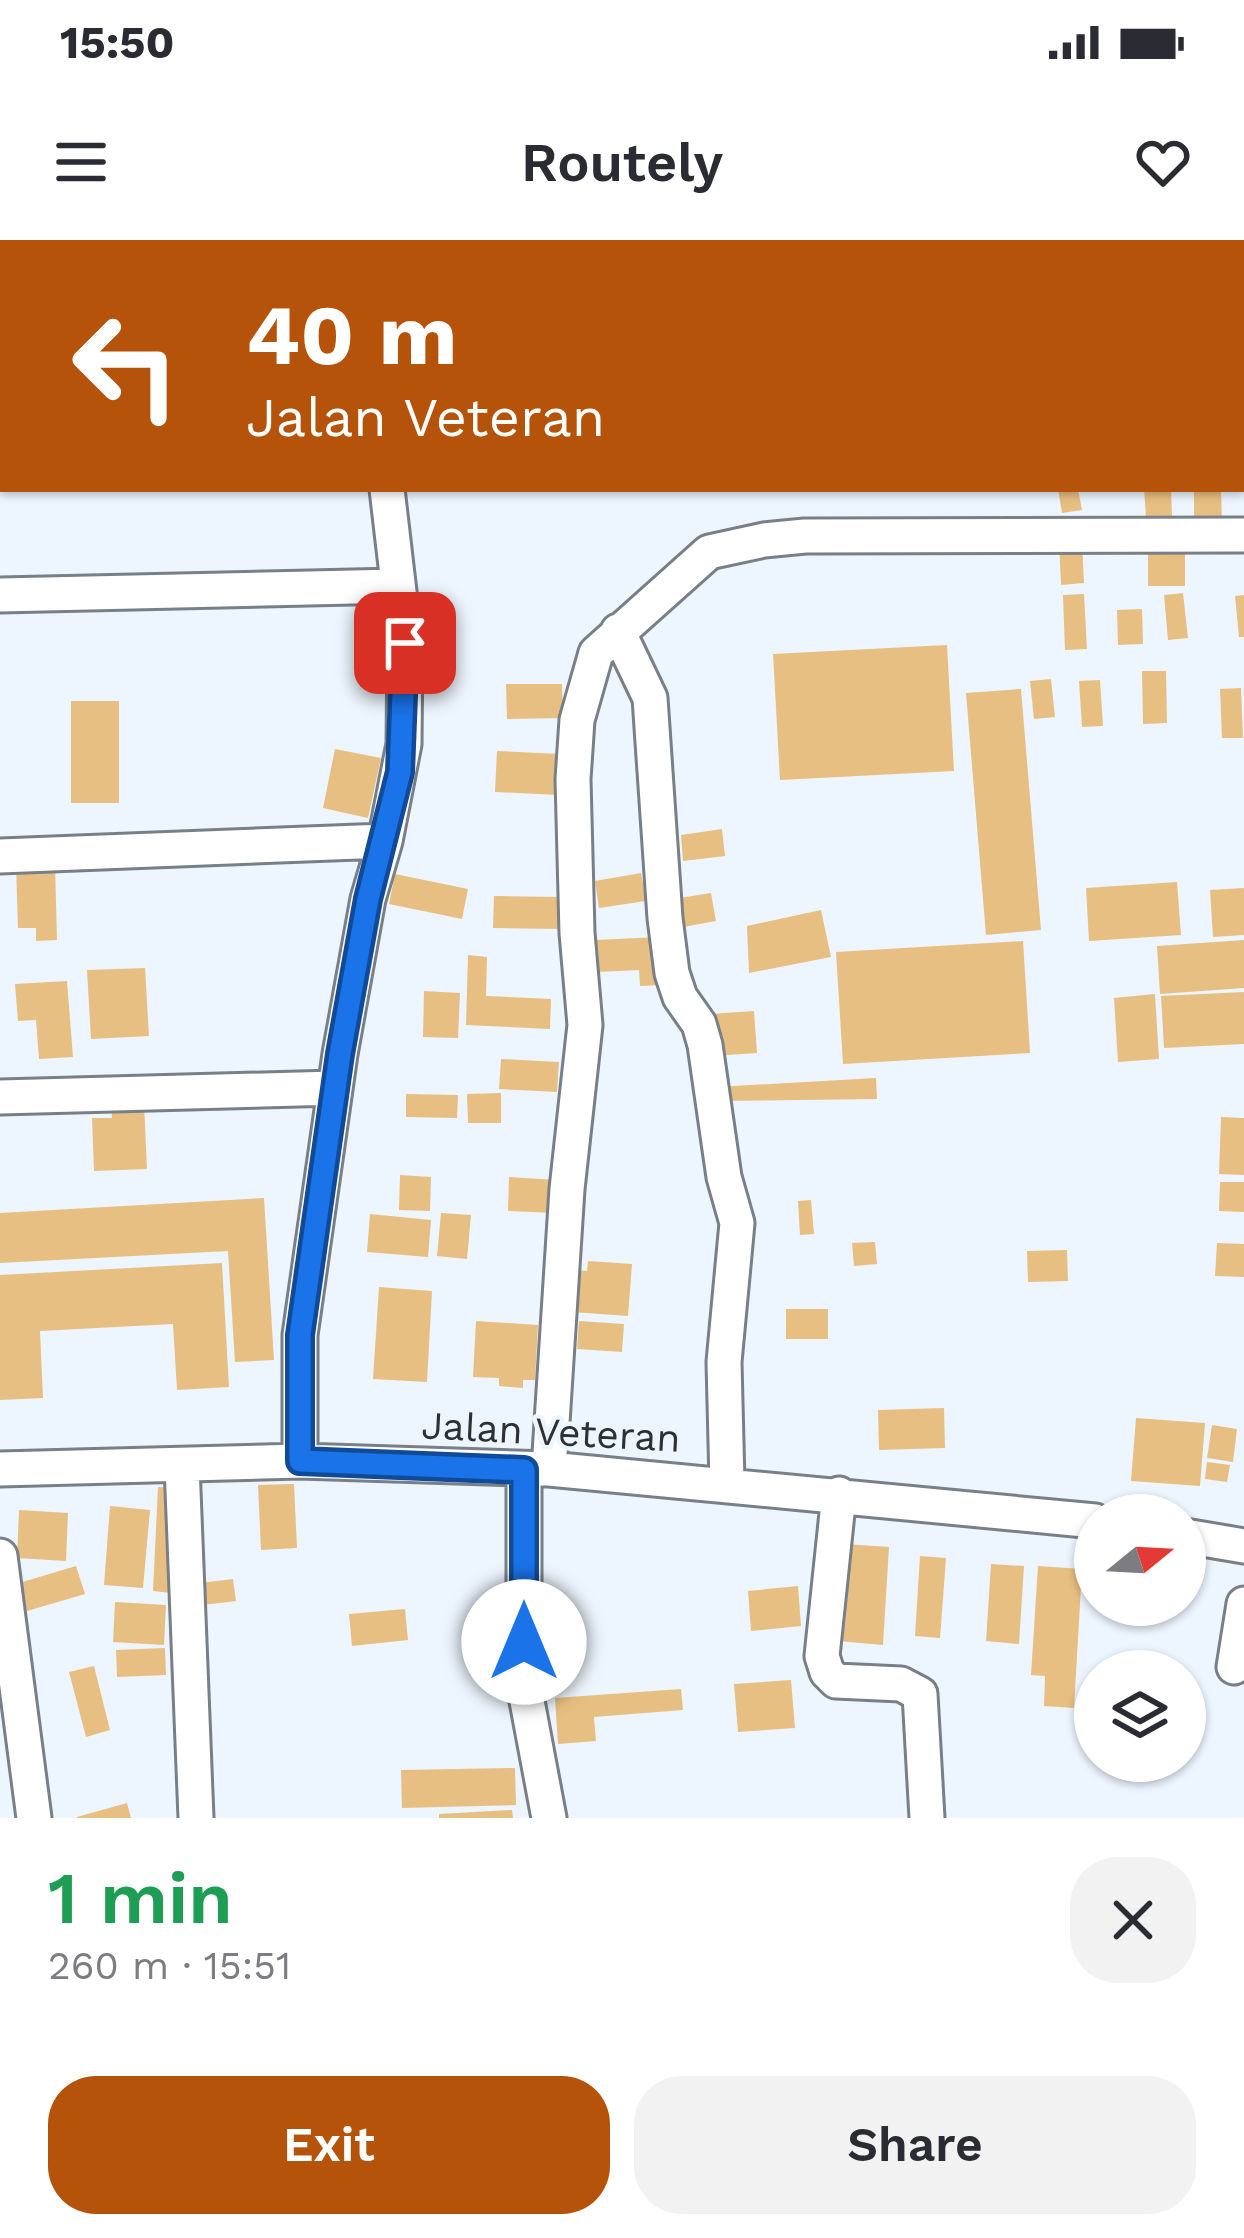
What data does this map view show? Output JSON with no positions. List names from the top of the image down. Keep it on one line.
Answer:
{"streets":{"street":["Jalan Veteran"]},"north":"right","page":{"status":"15:50","header":"Routely","turn":["40 m","Jalan Veteran"],"heading":["1 min","260 m · 15:51"],"buttons":["Exit","Share"]}}
